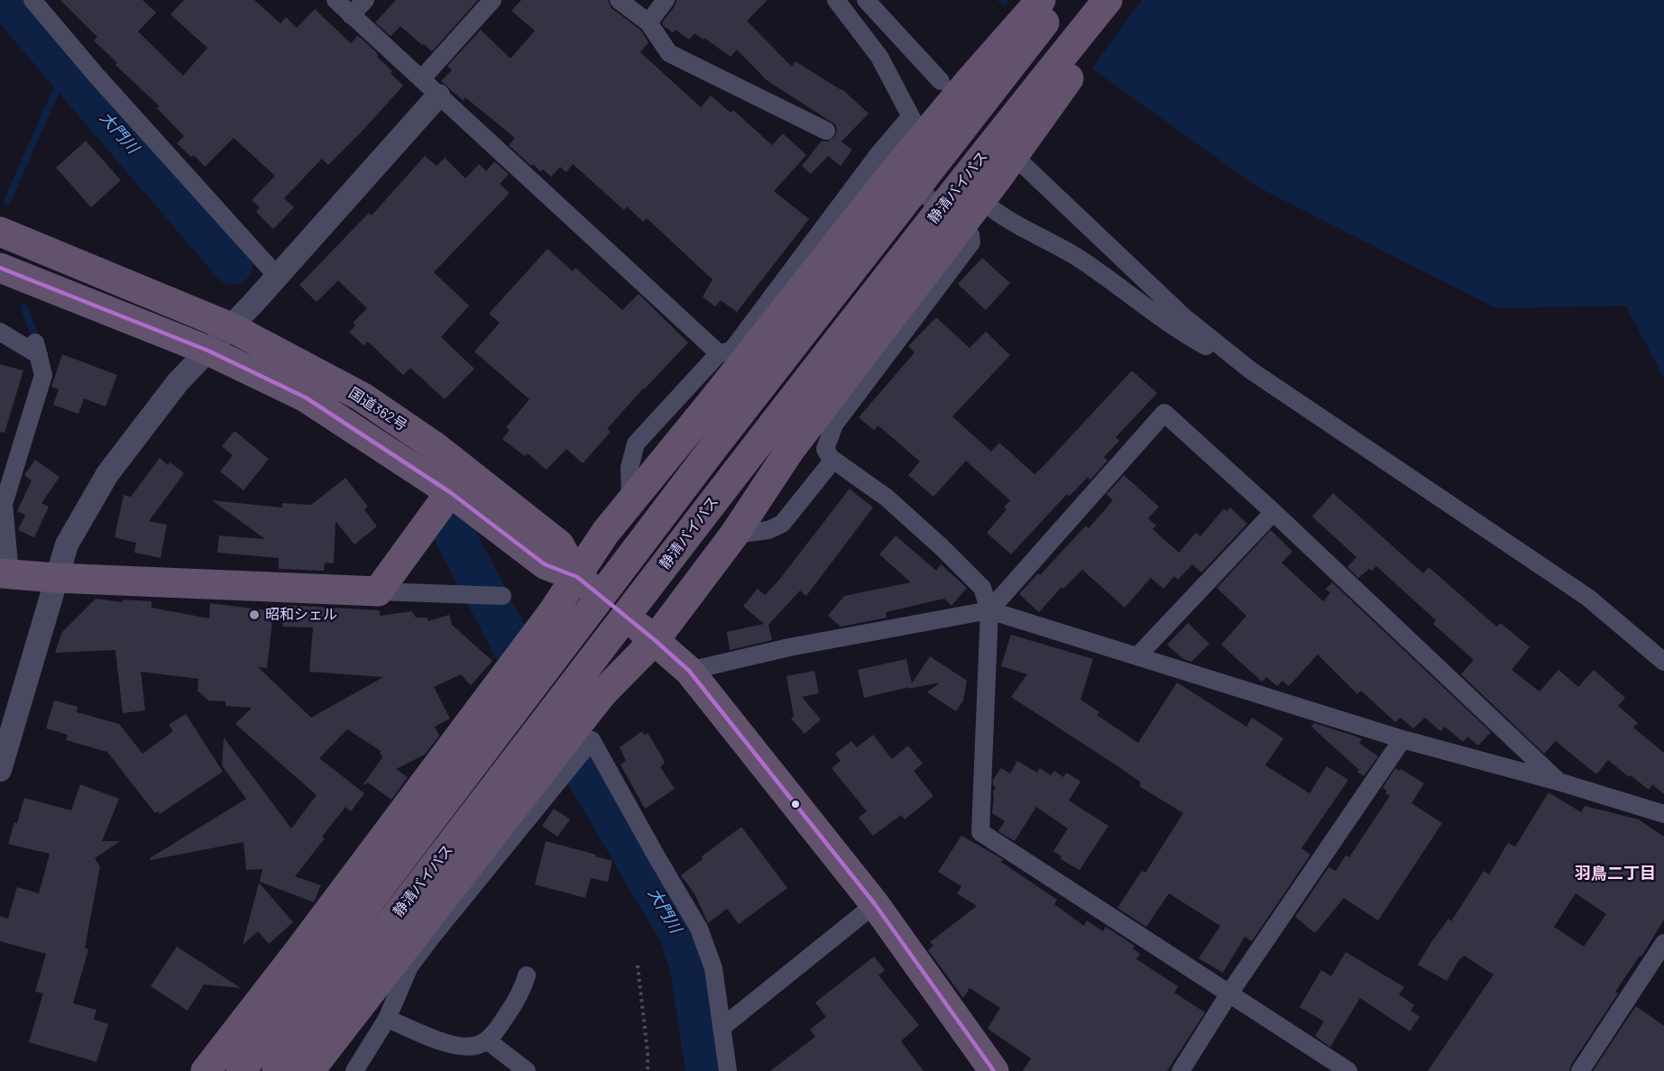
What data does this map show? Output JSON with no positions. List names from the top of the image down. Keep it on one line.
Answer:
{"streets":{"highway":["静清バイパス","国道362号"]},"districts":["羽鳥二丁目"],"water":["大門川"],"places":["昭和シェル"]}
